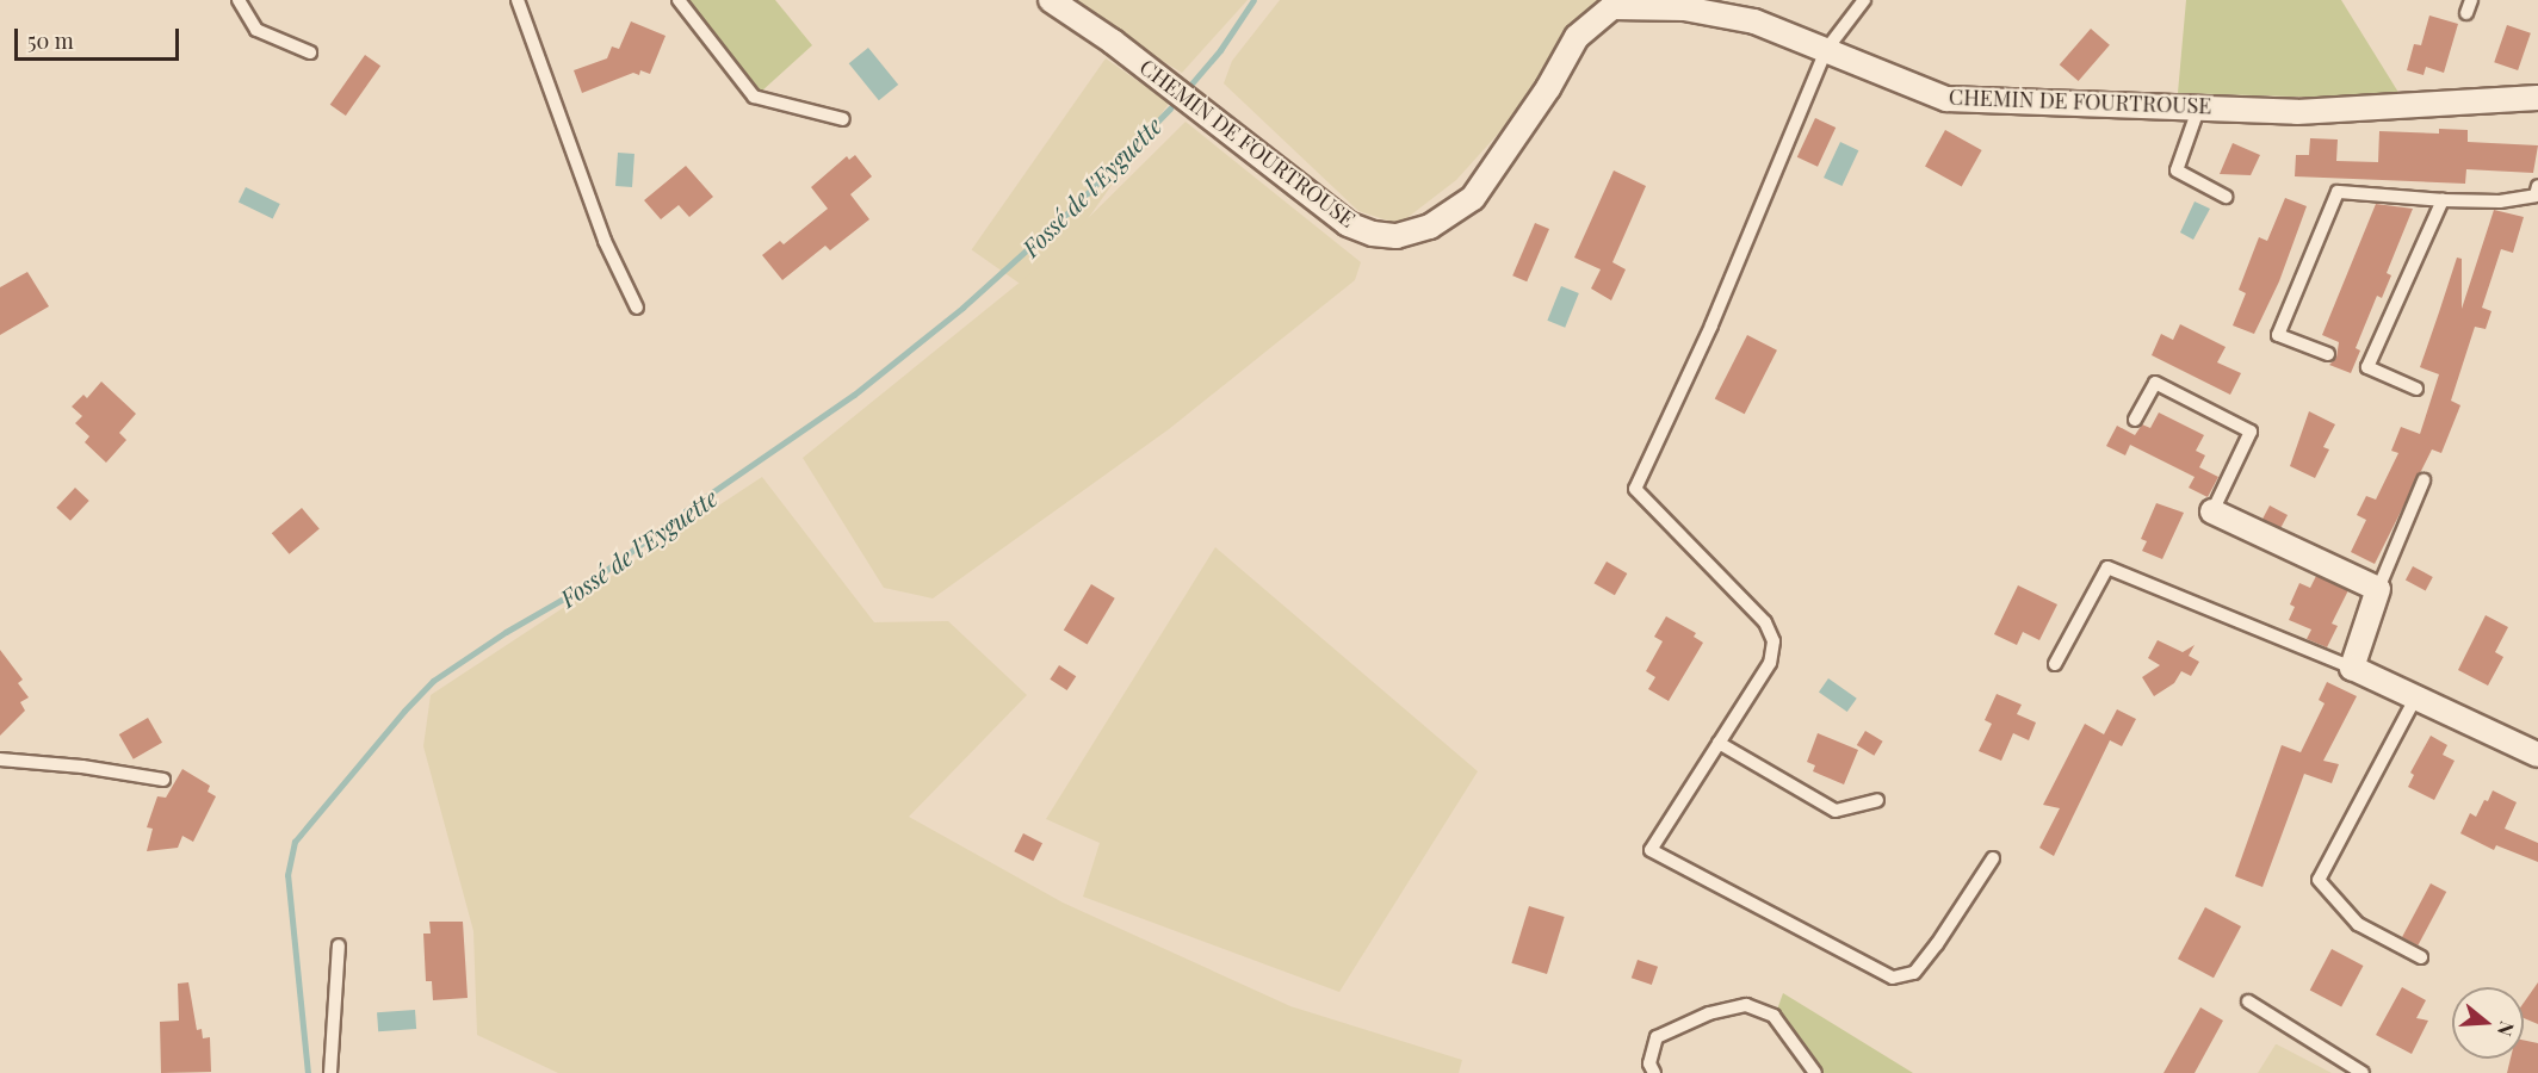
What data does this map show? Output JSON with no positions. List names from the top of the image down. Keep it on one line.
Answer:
{"streets":{"street":["CHEMIN DE FOURTROUSE"]},"water":["Fossé de l'Eyguette"],"scale_bar":"50 m","north":"right"}
